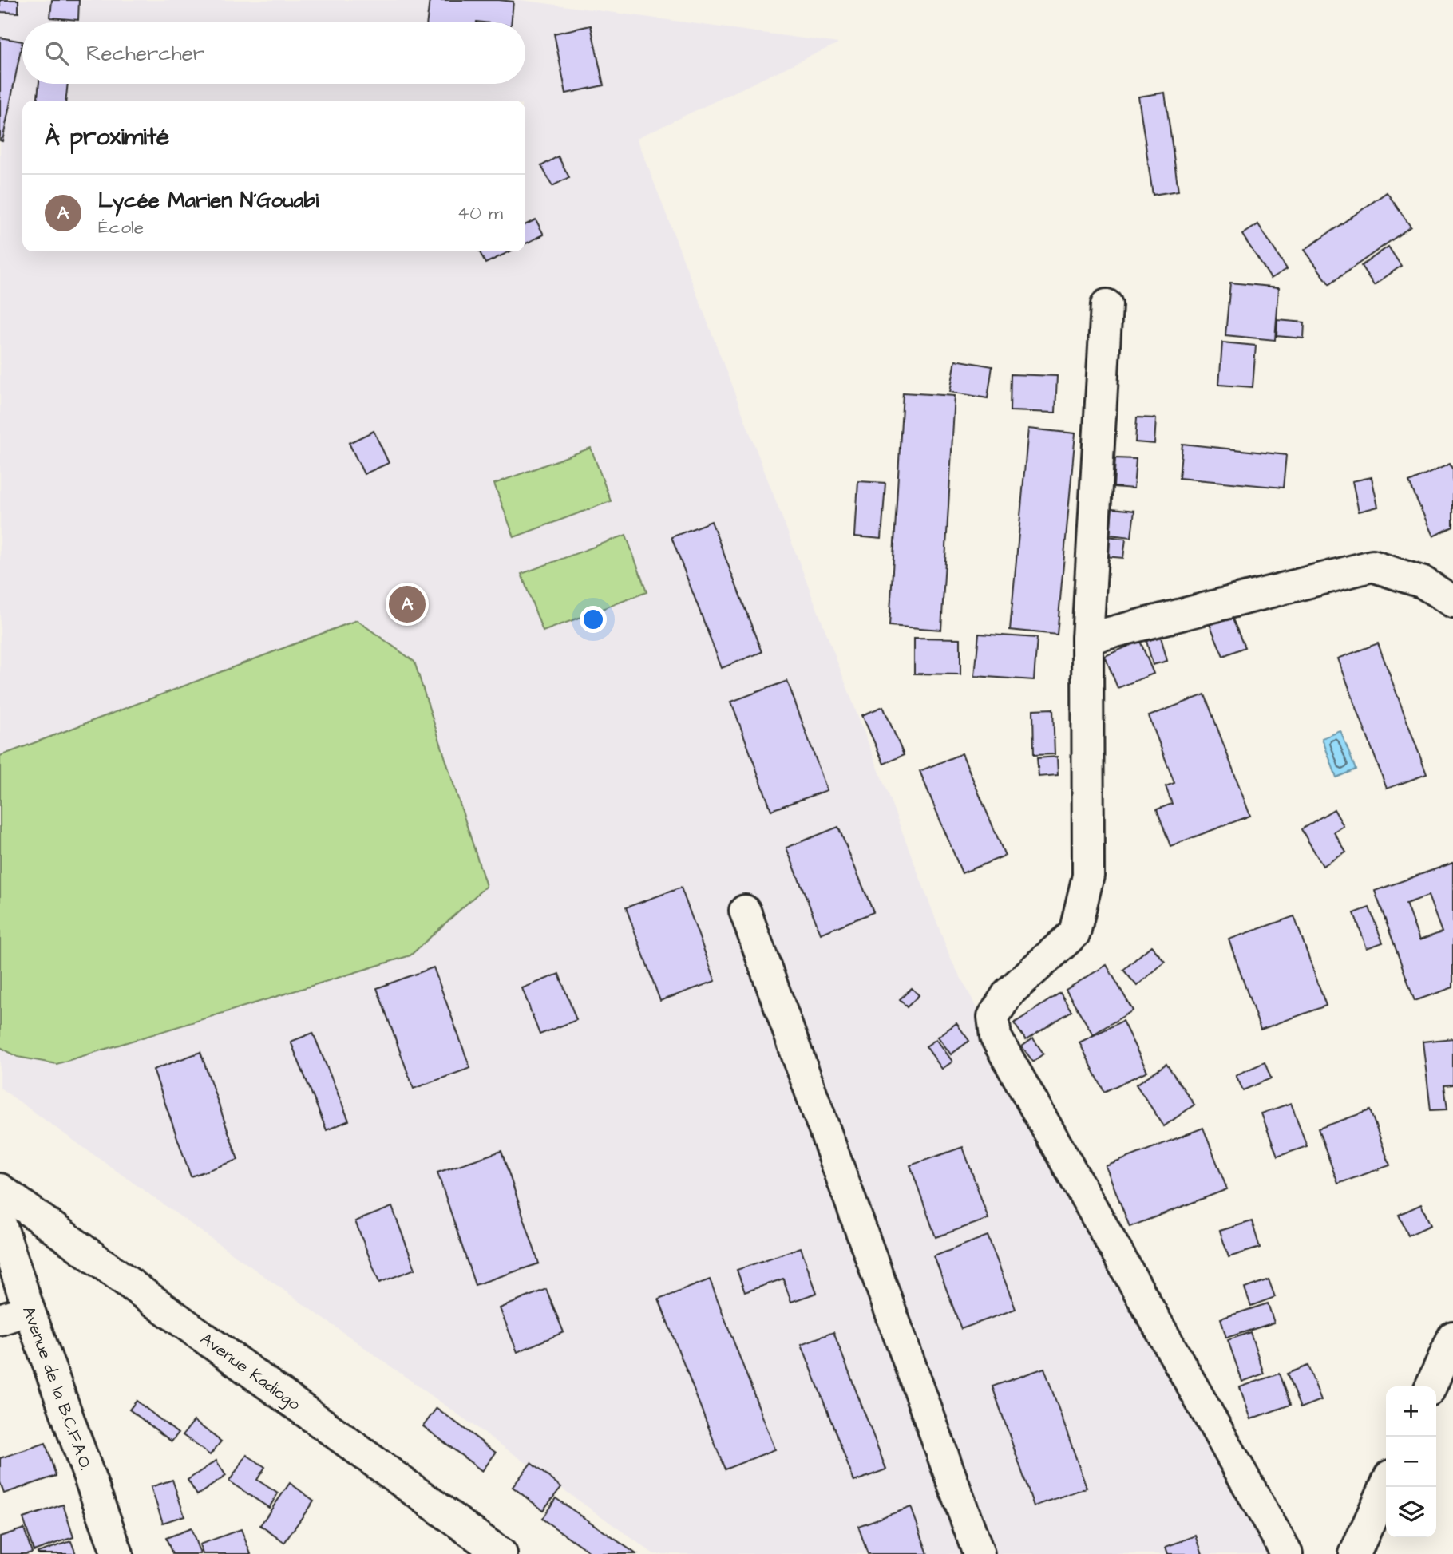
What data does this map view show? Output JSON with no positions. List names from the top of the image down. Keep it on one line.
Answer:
{"streets":{"main road":["Avenue Kadiogo","Avenue de la B.C.F.A.O."]},"page":{"search":"Rechercher","heading":"À proximité","list":[{"mark":"A","name":"Lycée Marien N´Gouabi","note":"École","value":"40 m"}],"pins":"A","map_buttons":["+","−"]}}
